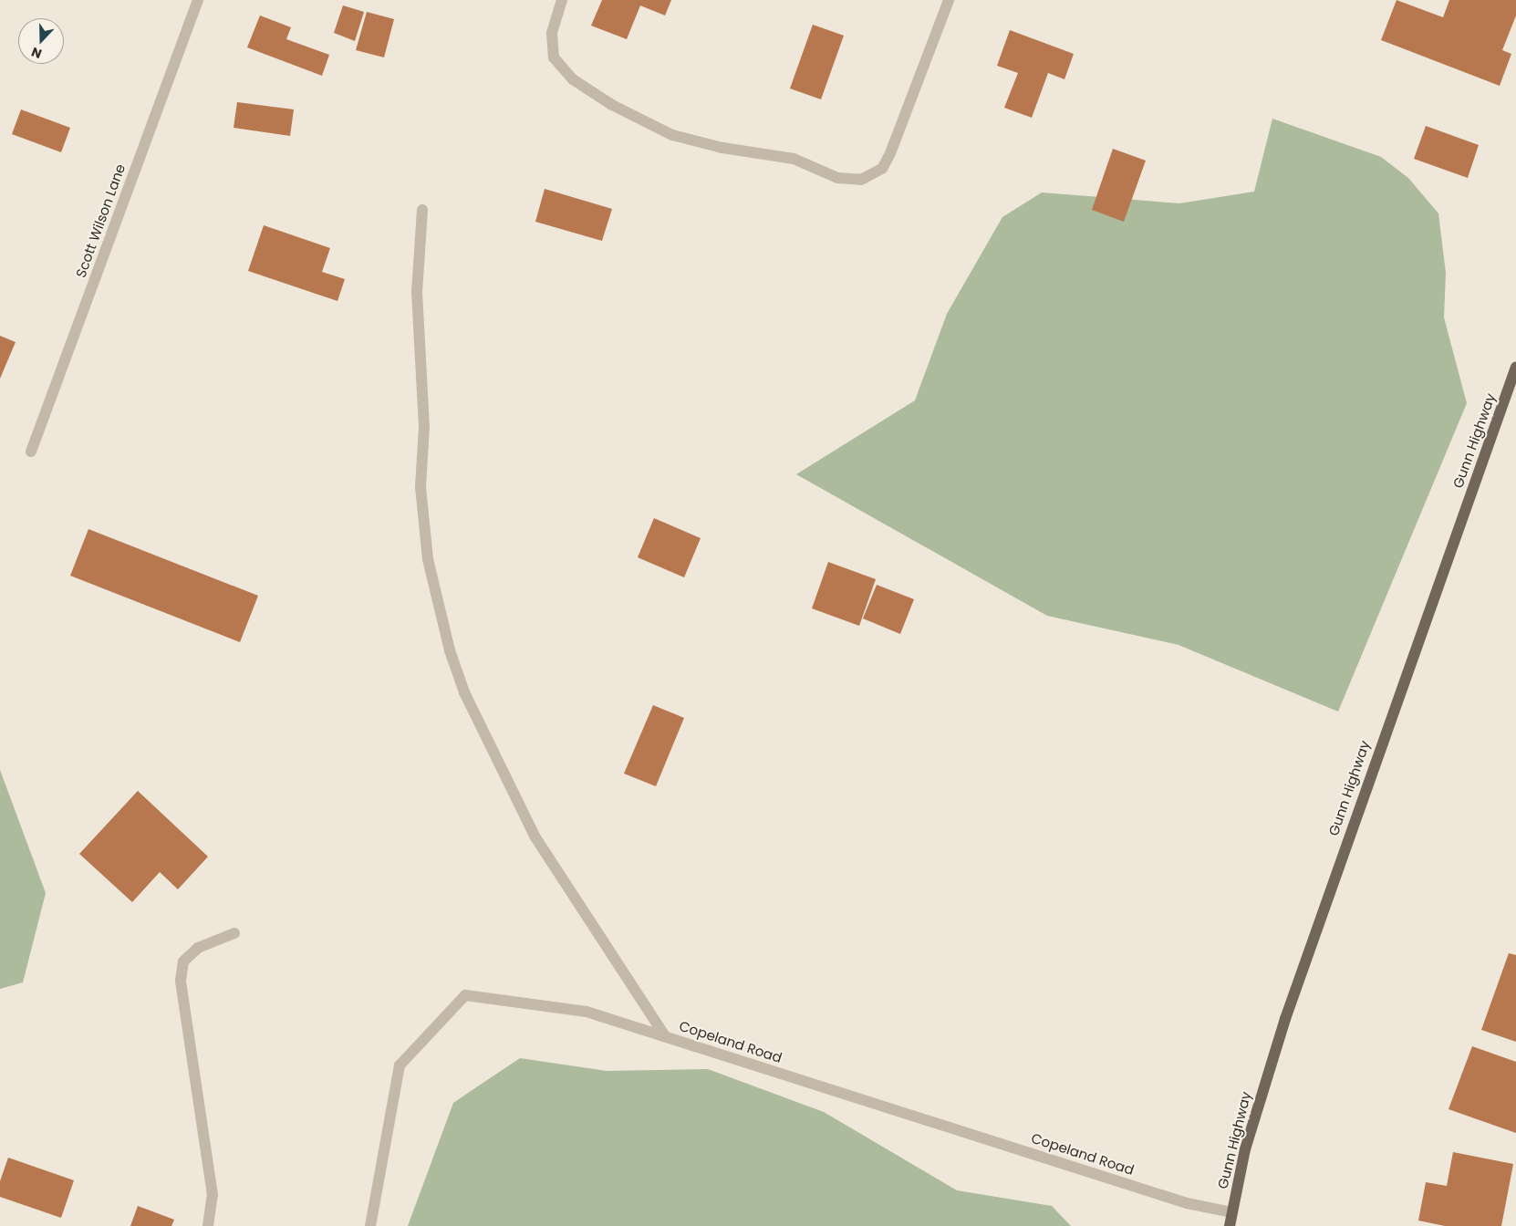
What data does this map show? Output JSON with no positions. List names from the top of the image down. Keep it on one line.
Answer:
{"streets":{"main road":["Gunn Highway"],"street":["Scott Wilson Lane","Copeland Road"]},"crossings":[["Gunn Highway","Copeland Road"]],"north":"bottom"}
